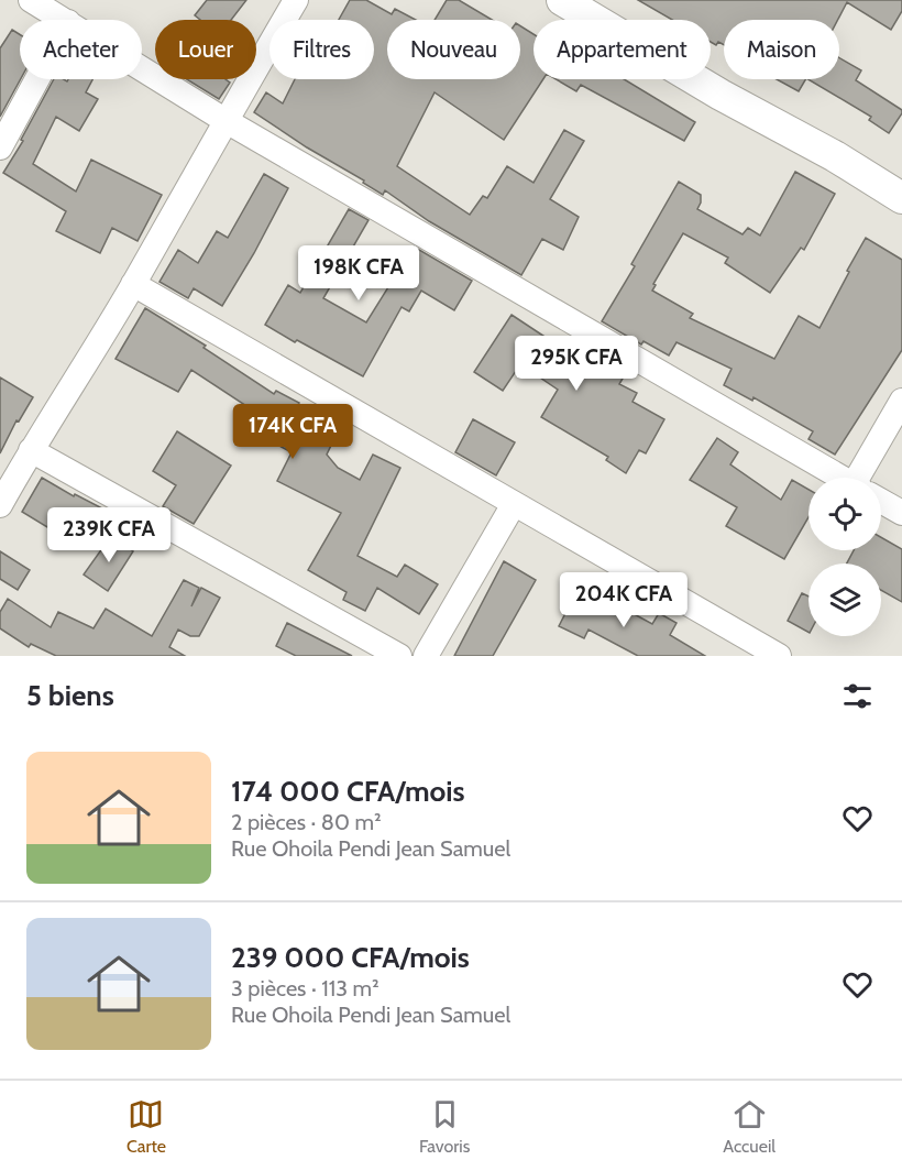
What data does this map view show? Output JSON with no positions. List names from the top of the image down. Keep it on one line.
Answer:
{"page":{"chip":["Acheter","Louer","Filtres","Nouveau","Appartement","Maison"],"price":["198K CFA","295K CFA","174K CFA","239K CFA","204K CFA"],"heading":"5 biens","list":[{"name":"174 000 CFA/mois","note":"2 pièces · 80 m² · Rue Ohoila Pendi Jean Samuel"},{"name":"239 000 CFA/mois","note":"3 pièces · 113 m² · Rue Ohoila Pendi Jean Samuel"}],"tabs":["Carte","Favoris","Accueil"]}}
